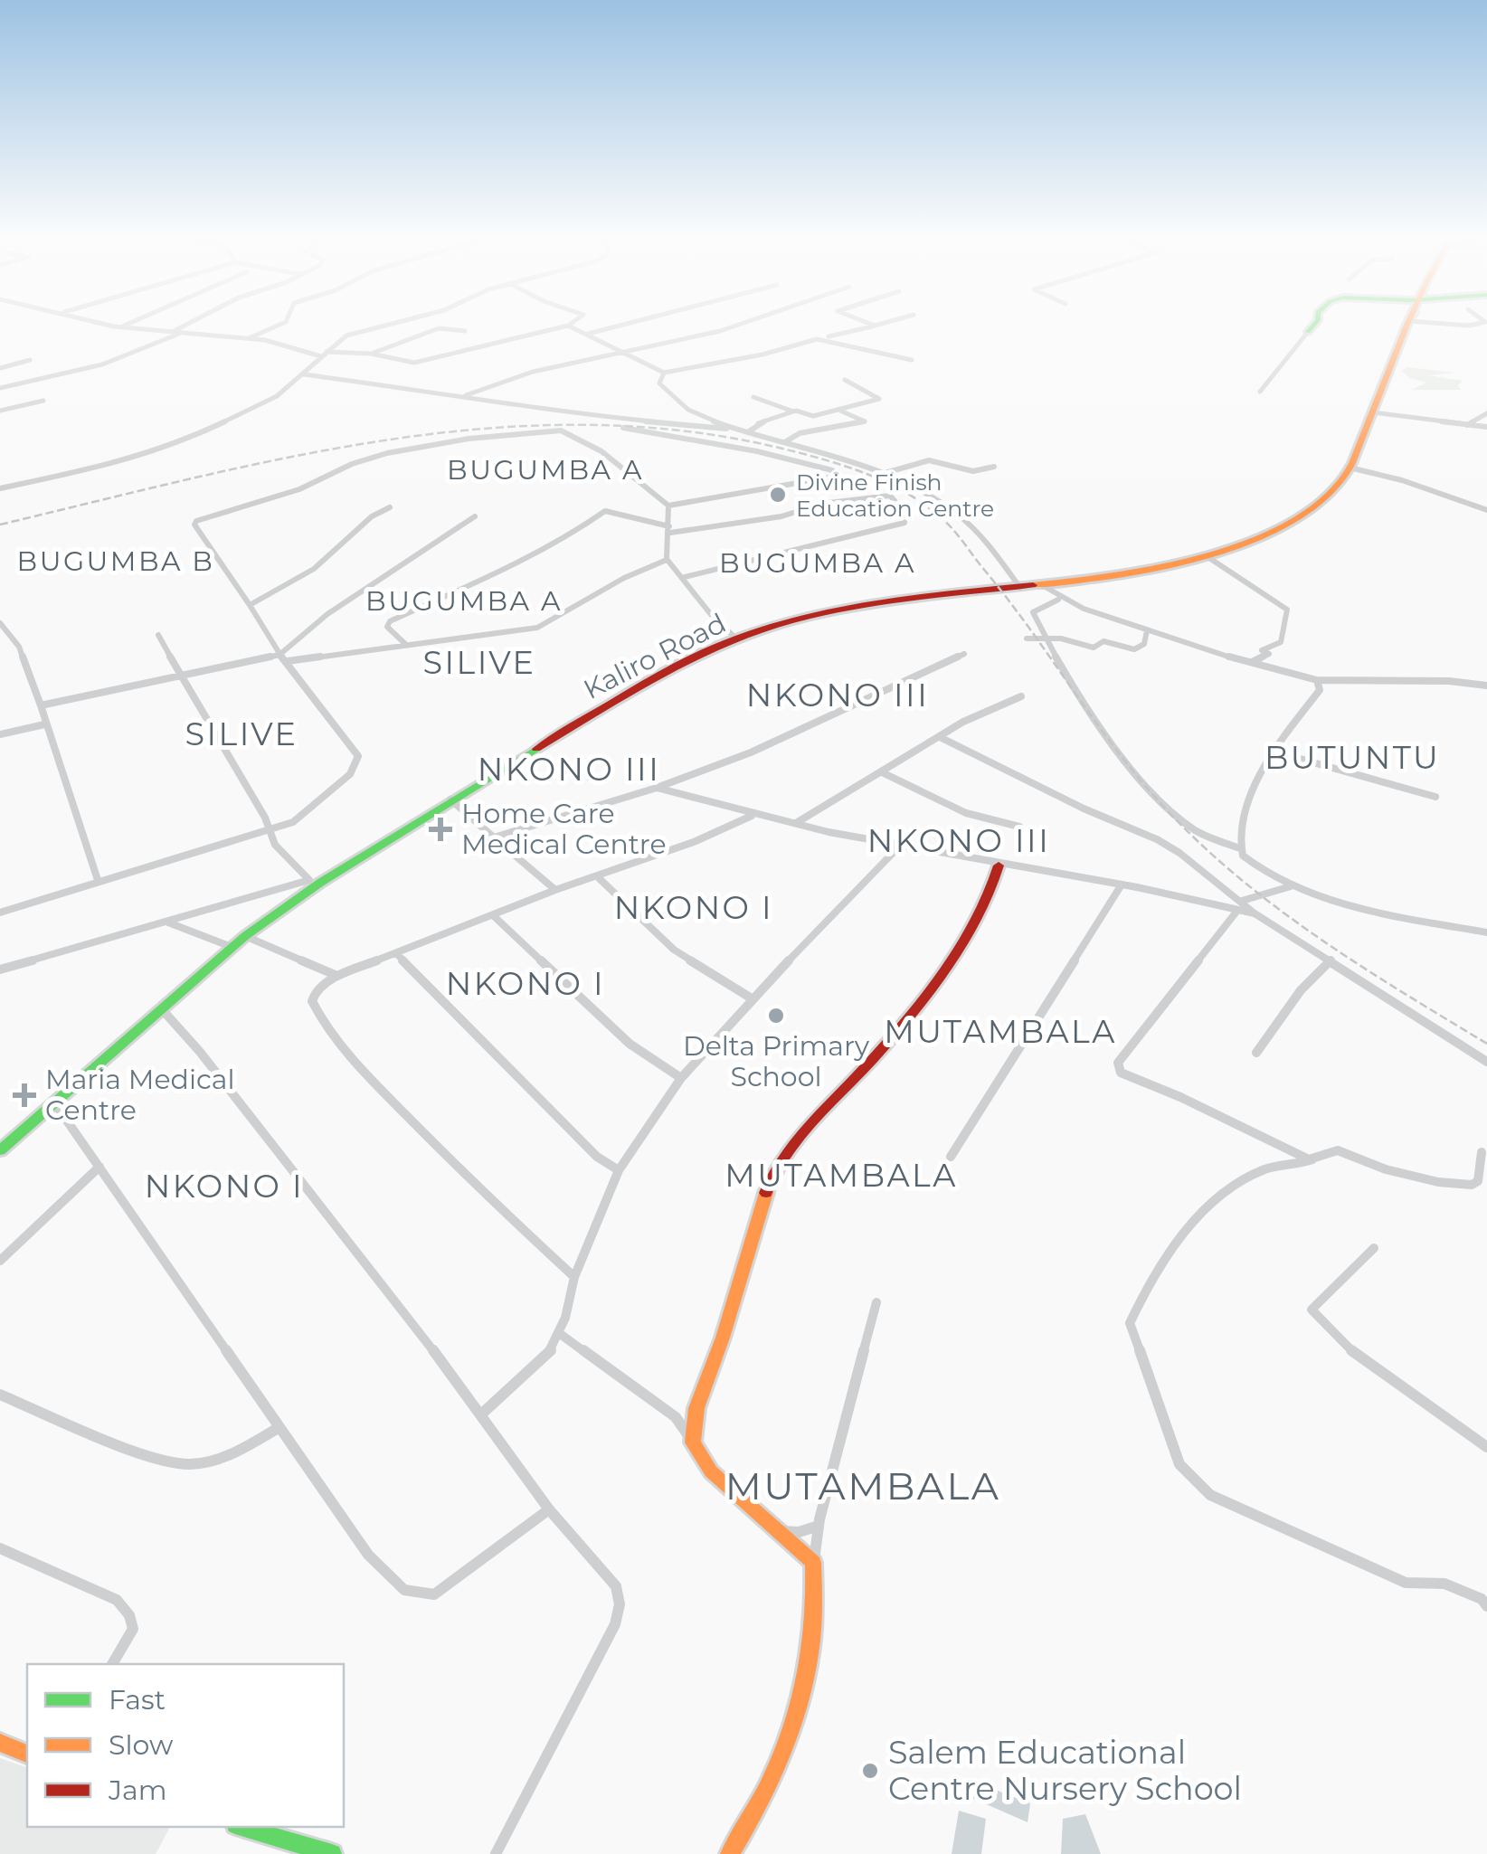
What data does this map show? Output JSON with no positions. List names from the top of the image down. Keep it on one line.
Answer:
{"streets":{"main road":["Kaliro Road"]},"districts":["BUGUMBA A","BUGUMBA B","BUGUMBA A","BUGUMBA A","SILIVE","NKONO III","SILIVE","BUTUNTU","NKONO III","NKONO III","NKONO I","NKONO I","MUTAMBALA","MUTAMBALA","NKONO I","MUTAMBALA"],"places":{"other":["Divine Finish Education Centre","Delta Primary School","Salem Educational Centre Nursery School"],"health":["Home Care Medical Centre","Maria Medical Centre"]},"legend":["Fast","Slow","Jam"]}
